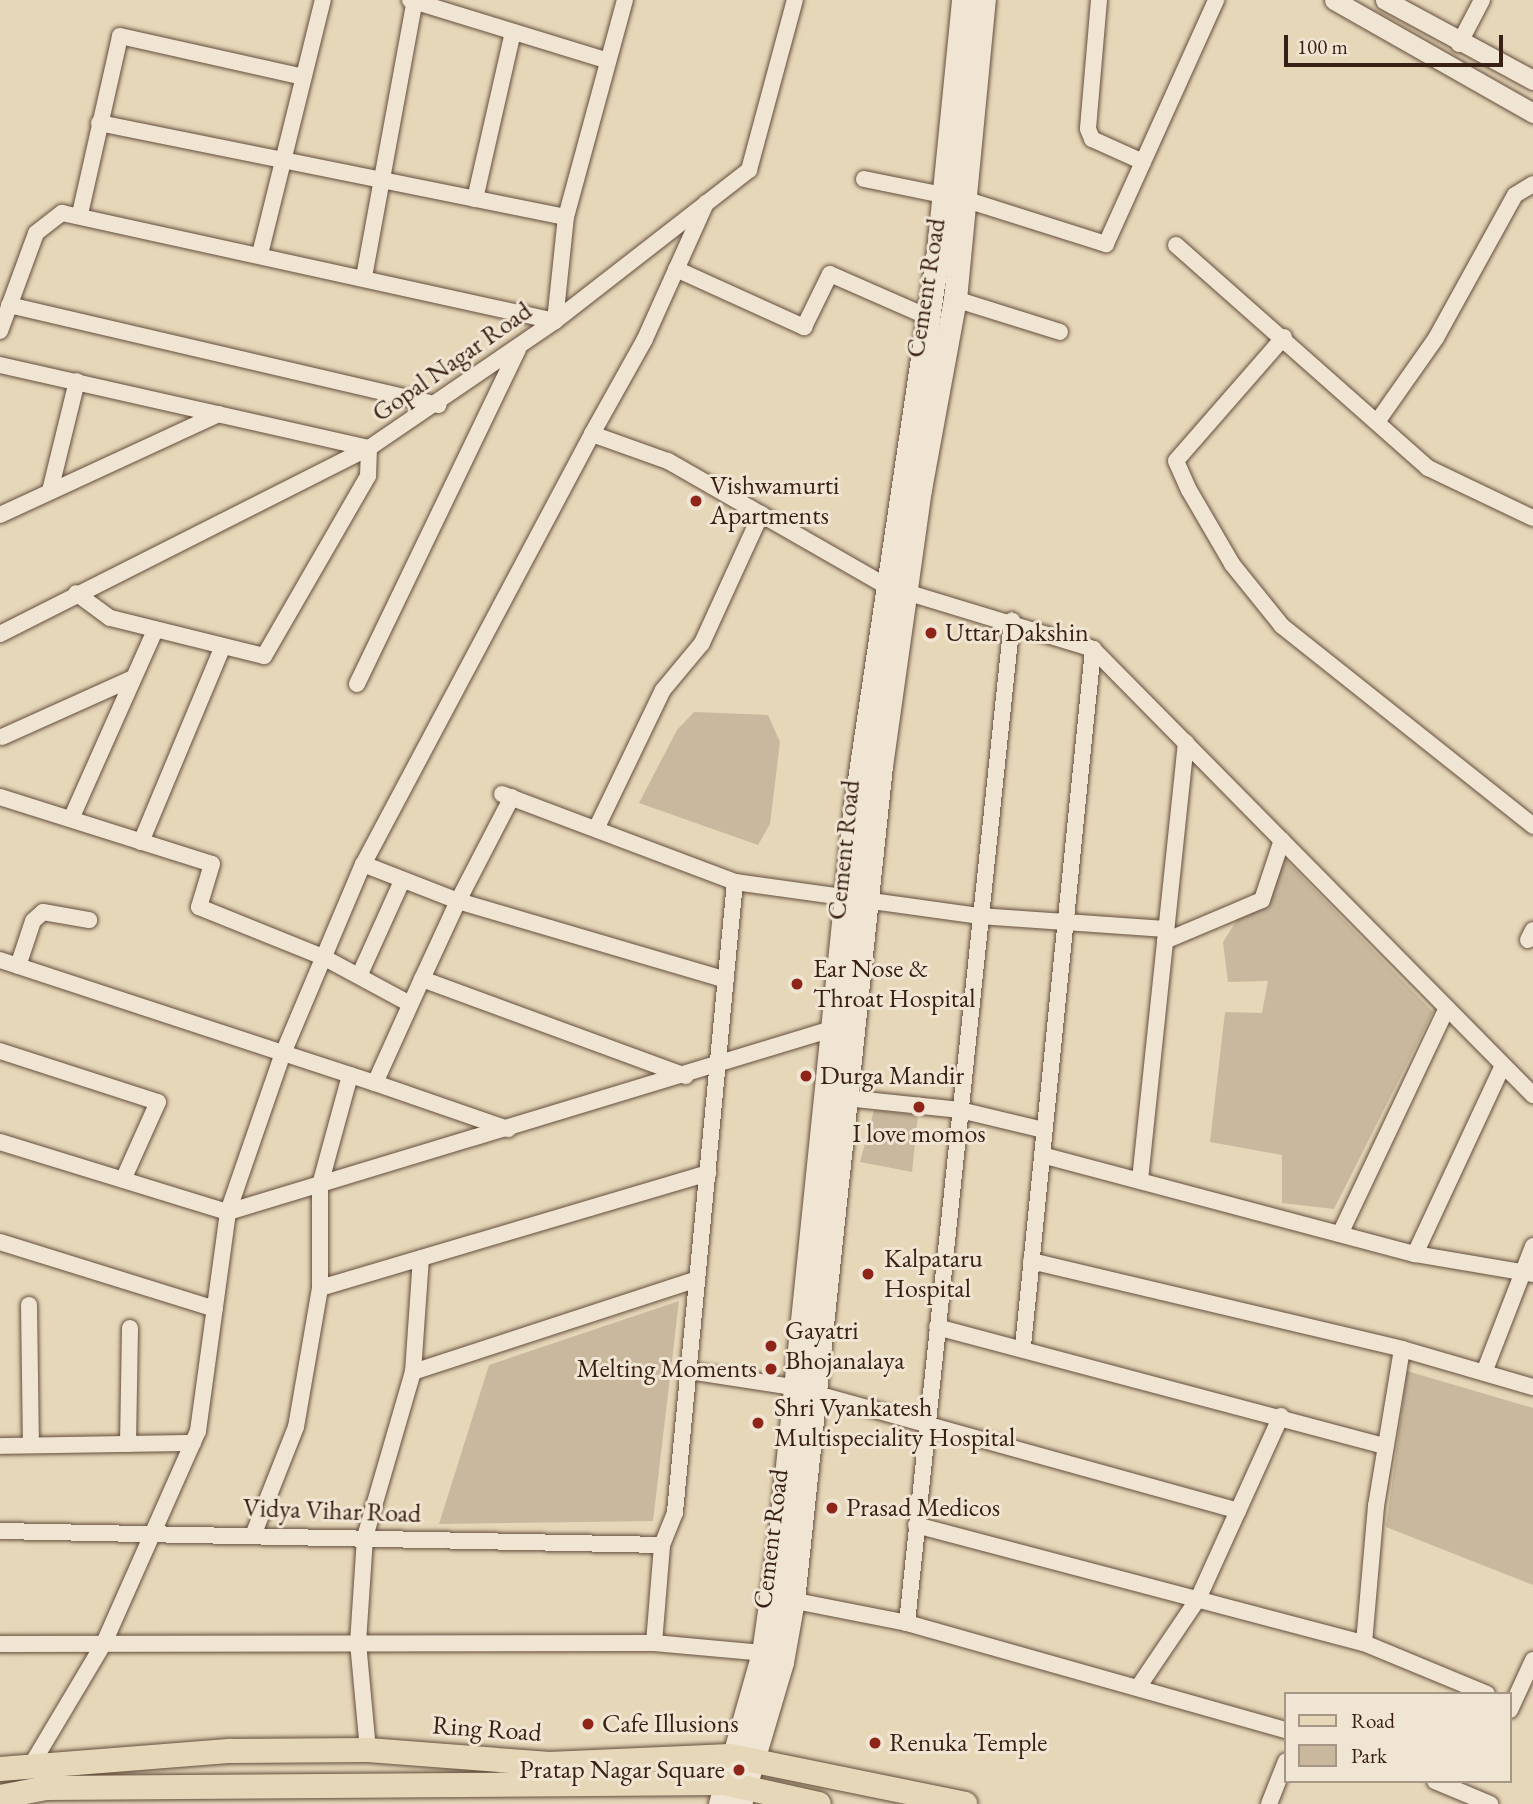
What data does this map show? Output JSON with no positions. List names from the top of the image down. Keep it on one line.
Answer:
{"streets":{"main road":["Cement Road","Ring Road"],"street":["Gopal Nagar Road","Vidya Vihar Road"]},"crossings":[["Cement Road","Ring Road"]],"places":["Vishwamurti Apartments","Uttar Dakshin","Ear Nose & Throat Hospital","Durga Mandir","I love momos","Kalpataru Hospital","Gayatri Bhojanalaya","Melting Moments","Shri Vyankatesh Multispeciality Hospital","Prasad Medicos","Cafe Illusions","Renuka Temple","Pratap Nagar Square"],"legend":["Road","Park"],"scale_bar":"100 m"}
